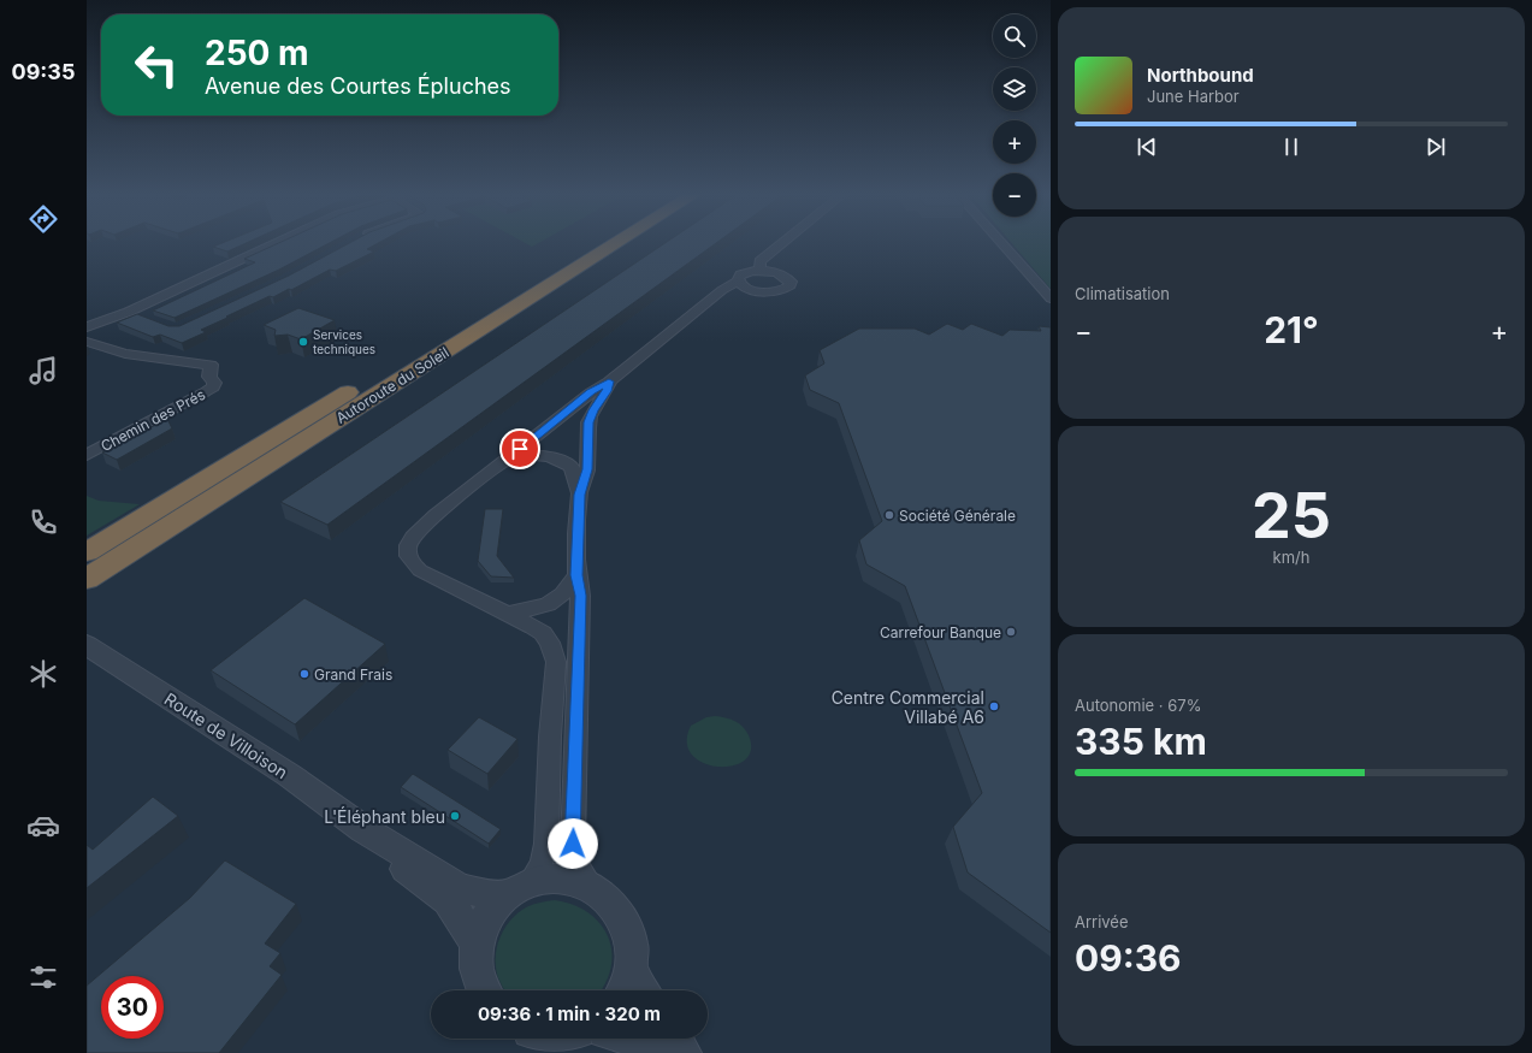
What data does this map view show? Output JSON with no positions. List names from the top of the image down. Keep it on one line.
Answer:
{"streets":{"highway":["Autoroute du Soleil"],"street":["Chemin des Prés","Route de Villoison"]},"places":["Services techniques","Société Générale","Carrefour Banque","Grand Frais","Centre Commercial Villabé A6","L'Éléphant bleu"],"page":{"tabs":"09:35","map_buttons":["+","−"],"turn":["250 m","Avenue des Courtes Épluches"],"song":["Northbound","June Harbor"],"tile":["Climatisation",["25","km/h"],["Autonomie · 67%","335 km"],["Arrivée","09:36"]],"heat":["−","21°","+"],"limit":"30","trip":"09:36 · 1 min · 320 m"}}
